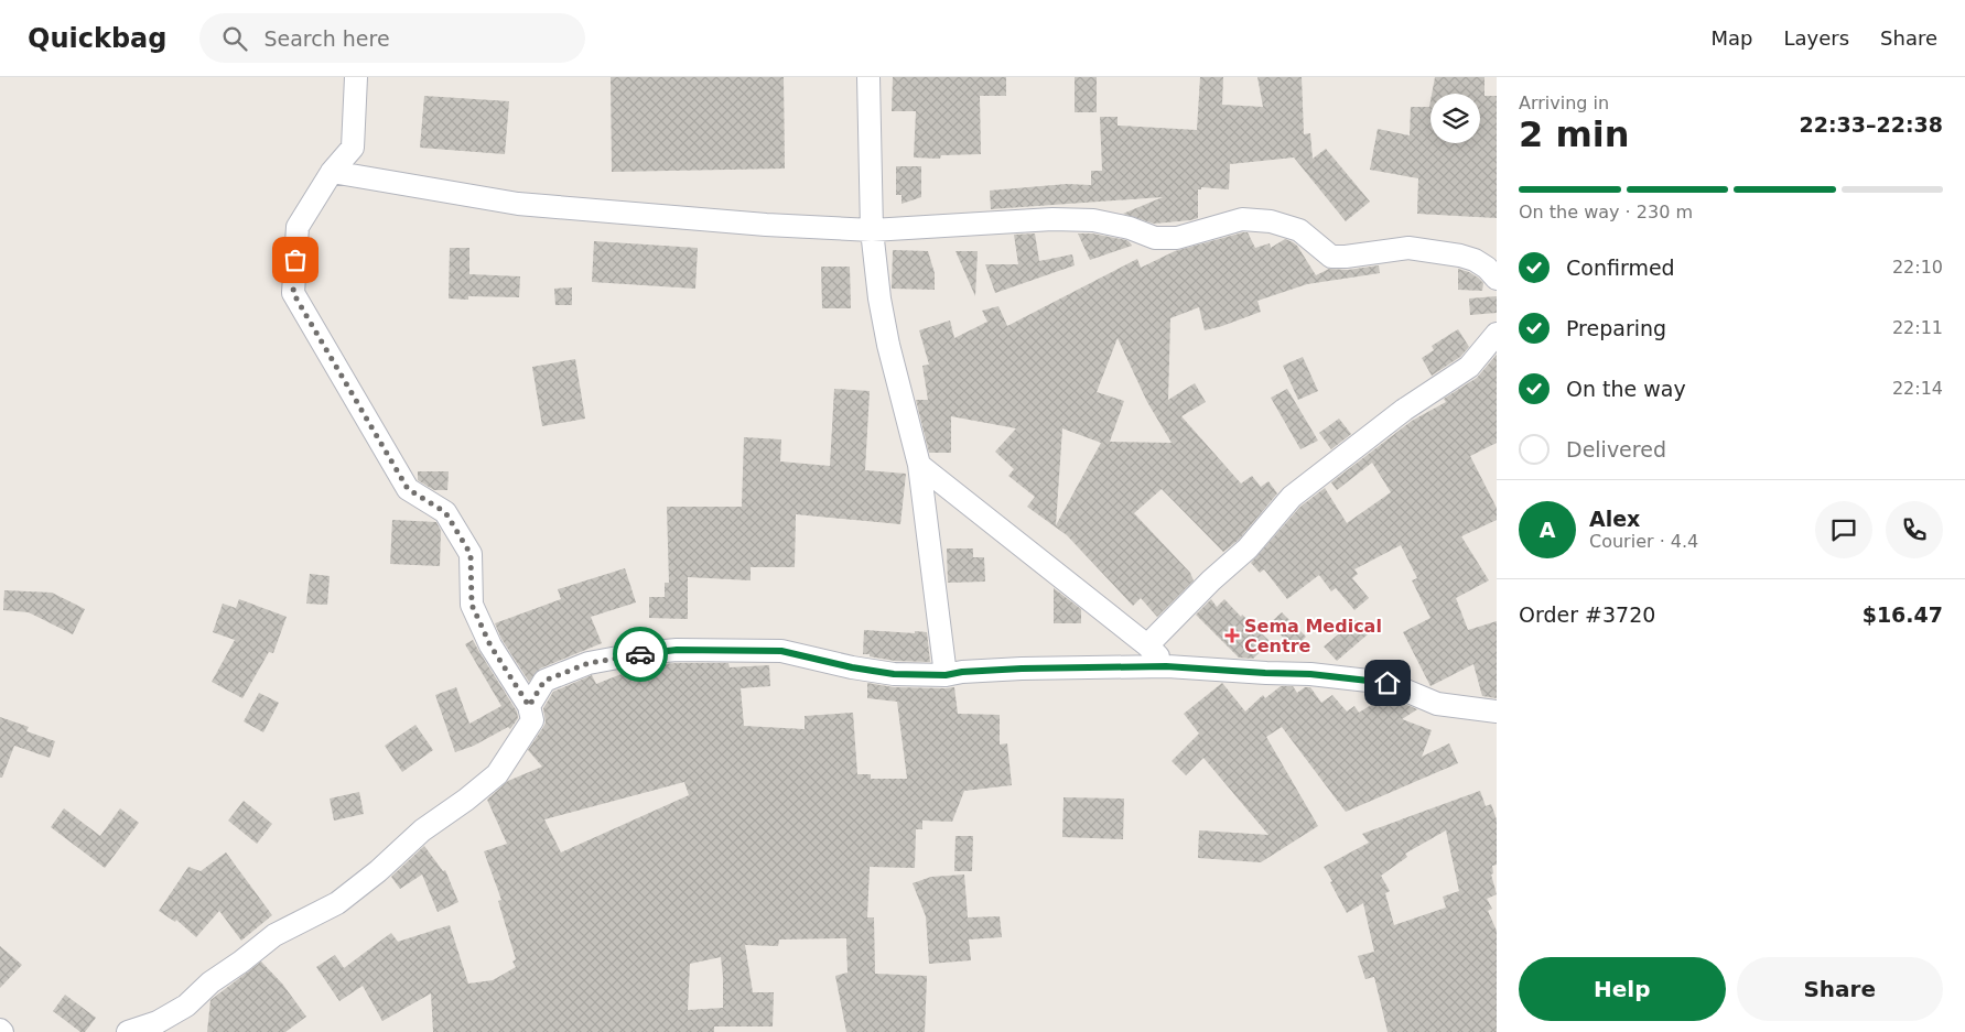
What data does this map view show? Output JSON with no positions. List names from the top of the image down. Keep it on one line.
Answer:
{"places":{"health":["Sema Medical Centre"]},"page":{"header":"Quickbag","search":"Search here","nav":["Map","Layers","Share"],"heading":["2 min","Arriving in","22:33–22:38"],"panel":["Alex","Courier · 4.4","Order #3720","$16.47"],"bar":"On the way · 230 m","list":[["Confirmed","22:10"],["Preparing","22:11"],["On the way","22:14"],"Delivered"],"round":"A","buttons":["Help","Share"]}}
